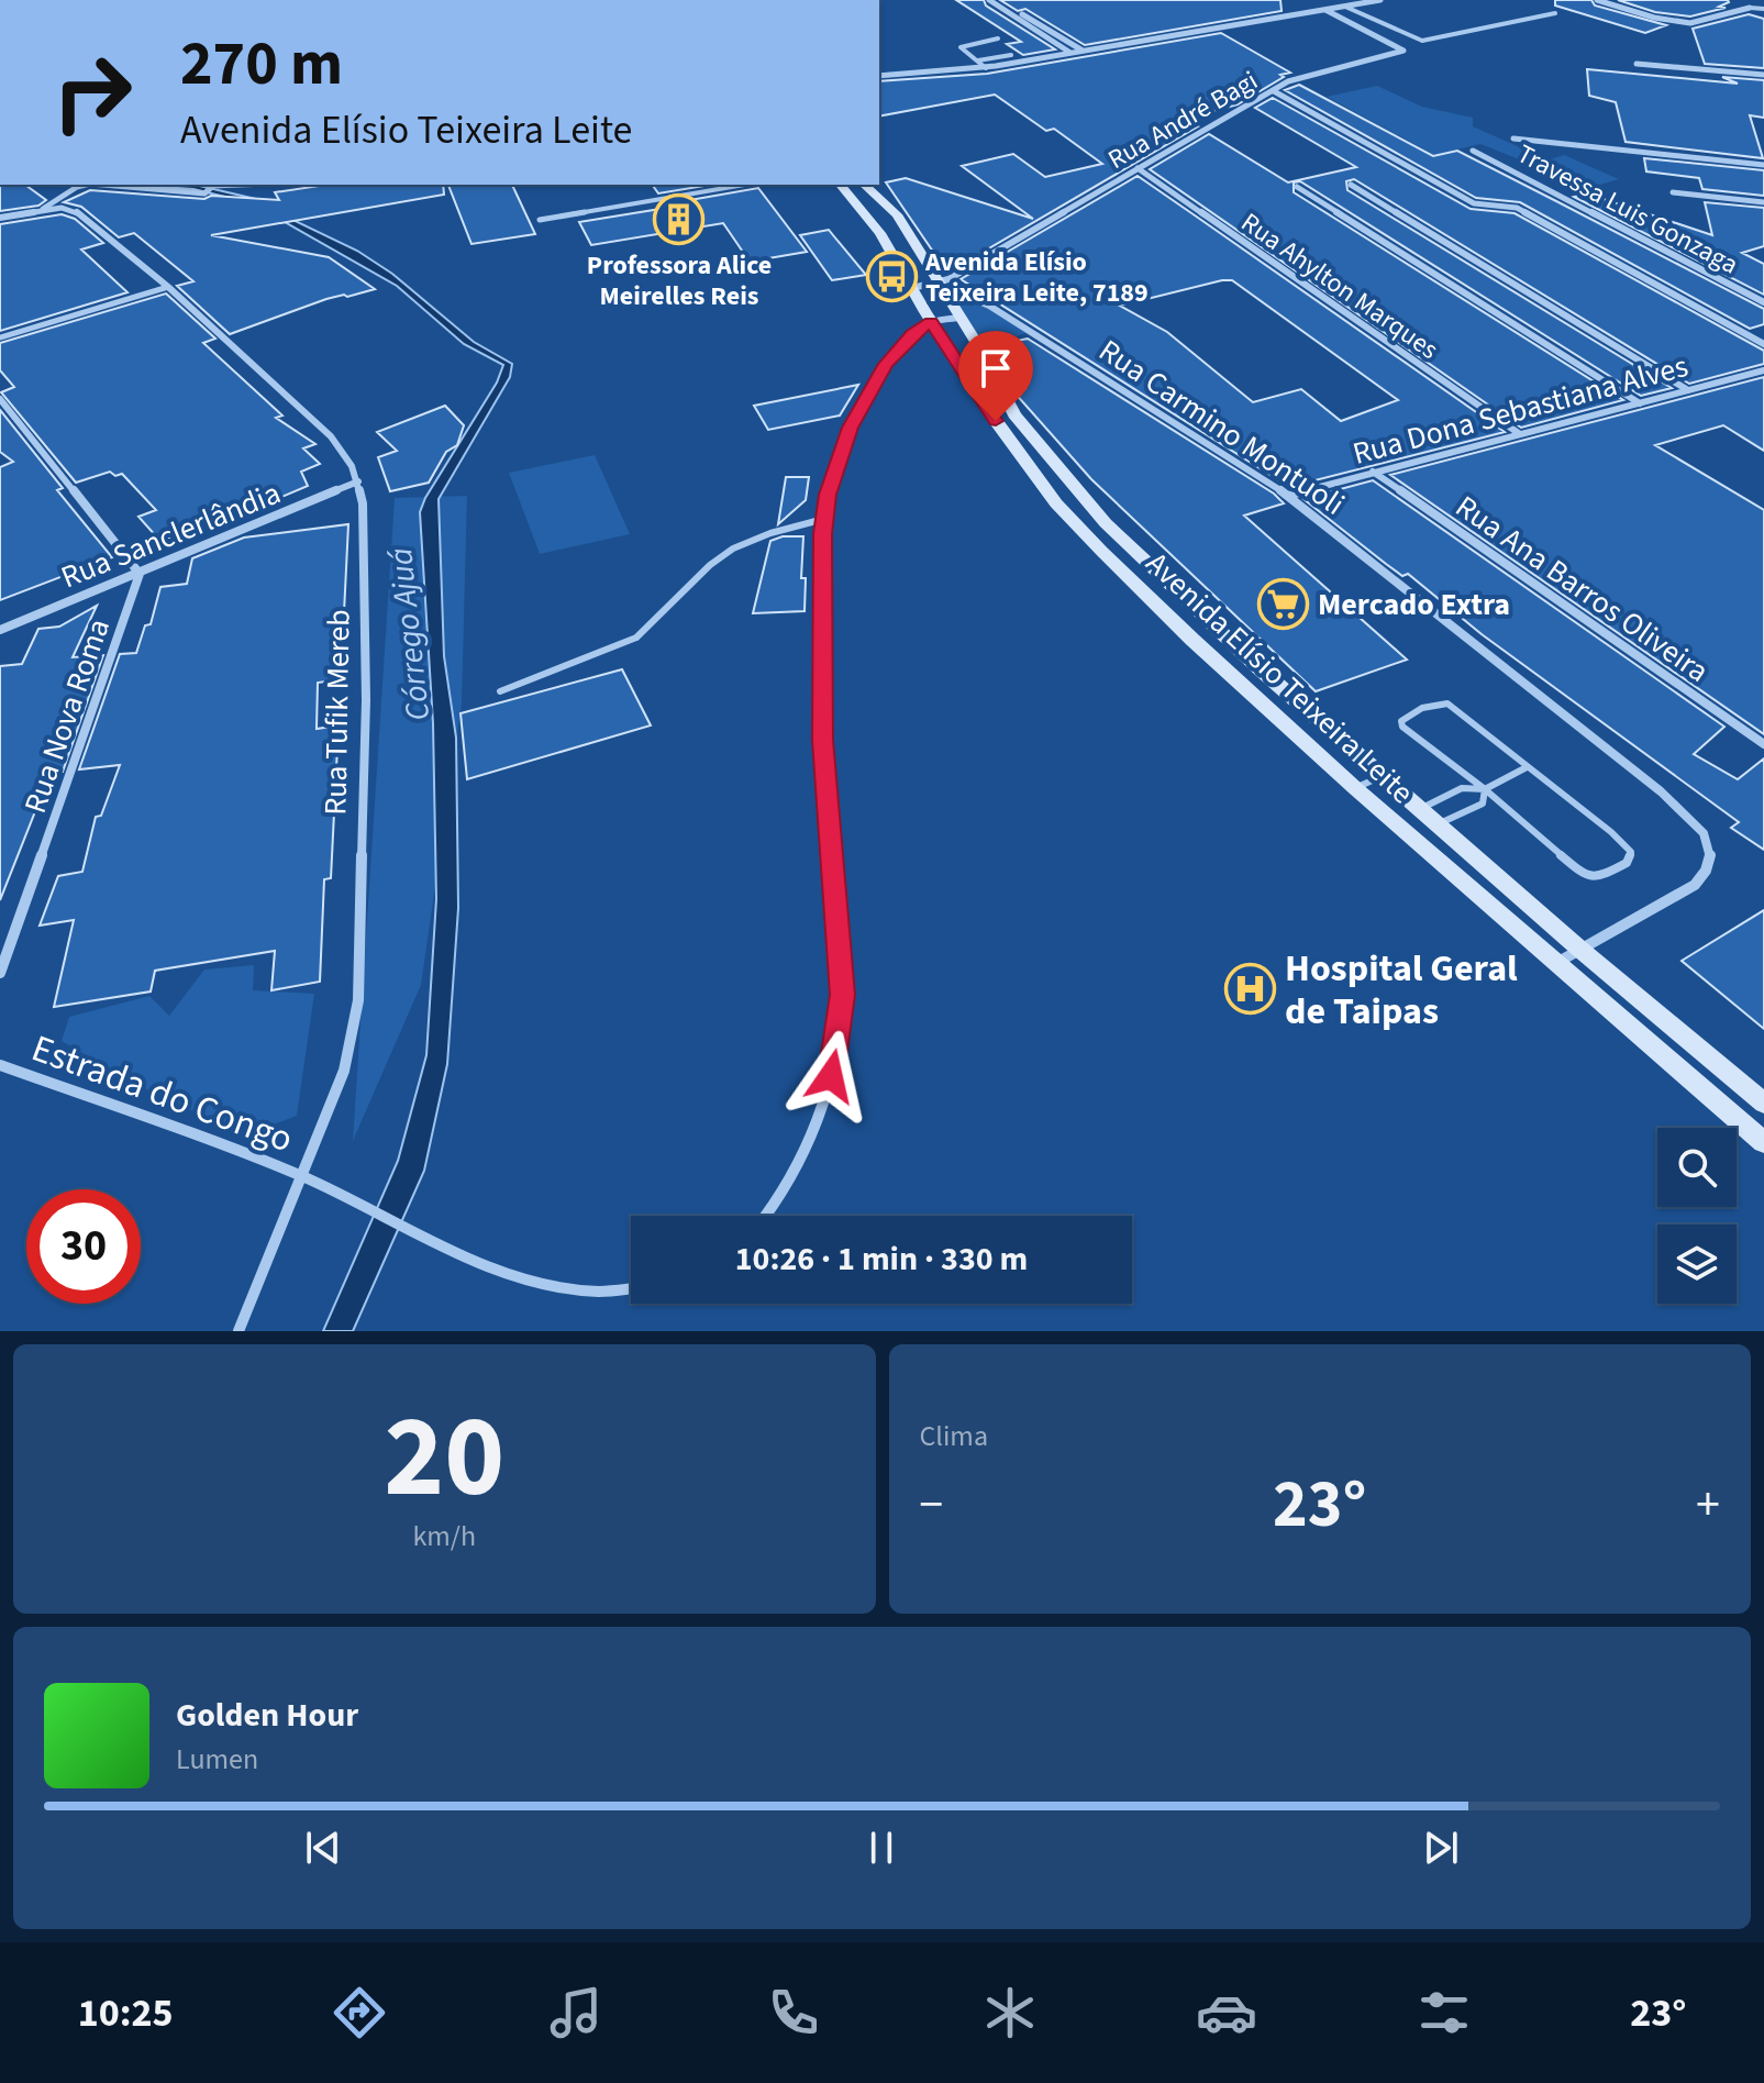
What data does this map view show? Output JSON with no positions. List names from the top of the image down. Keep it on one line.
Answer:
{"streets":{"main road":["Avenida Elísio Teixeira Leite"],"street":["Rua André Bagi","Travessa Luis Gonzaga","Rua Ahylton Marques","Rua Dona Sebastiana Alves","Rua Carmino Montuoli","Rua Sanclerlândia","Rua Ana Barros Oliveira","Rua Tufik Mereb","Rua Nova Roma","Estrada do Congo"]},"crossings":[["Rua André Bagi","Rua Ahylton Marques"],["Rua André Bagi","Rua Carmino Montuoli"],["Rua André Bagi","Avenida Elísio Teixeira Leite"],["Rua Ahylton Marques","Rua Dona Sebastiana Alves"],["Rua Dona Sebastiana Alves","Rua Carmino Montuoli"],["Rua Dona Sebastiana Alves","Rua Ana Barros Oliveira"],["Rua Carmino Montuoli","Avenida Elísio Teixeira Leite"],["Rua Sanclerlândia","Rua Tufik Mereb"],["Rua Sanclerlândia","Rua Nova Roma"],["Rua Tufik Mereb","Estrada do Congo"]],"water":["Córrego Ajuá"],"places":{"building":["Professora Alice Meirelles Reis"],"bus stop":["Avenida Elísio Teixeira Leite, 7189"],"supermarket":["Mercado Extra"],"hospital":["Hospital Geral de Taipas"]},"page":{"turn":["270 m","Avenida Elísio Teixeira Leite"],"limit":"30","trip":"10:26 · 1 min · 330 m","tile":[["20","km/h"],"Clima"],"heat":["−","23°","+"],"song":["Golden Hour","Lumen"],"tabs":["10:25","23°"]}}
